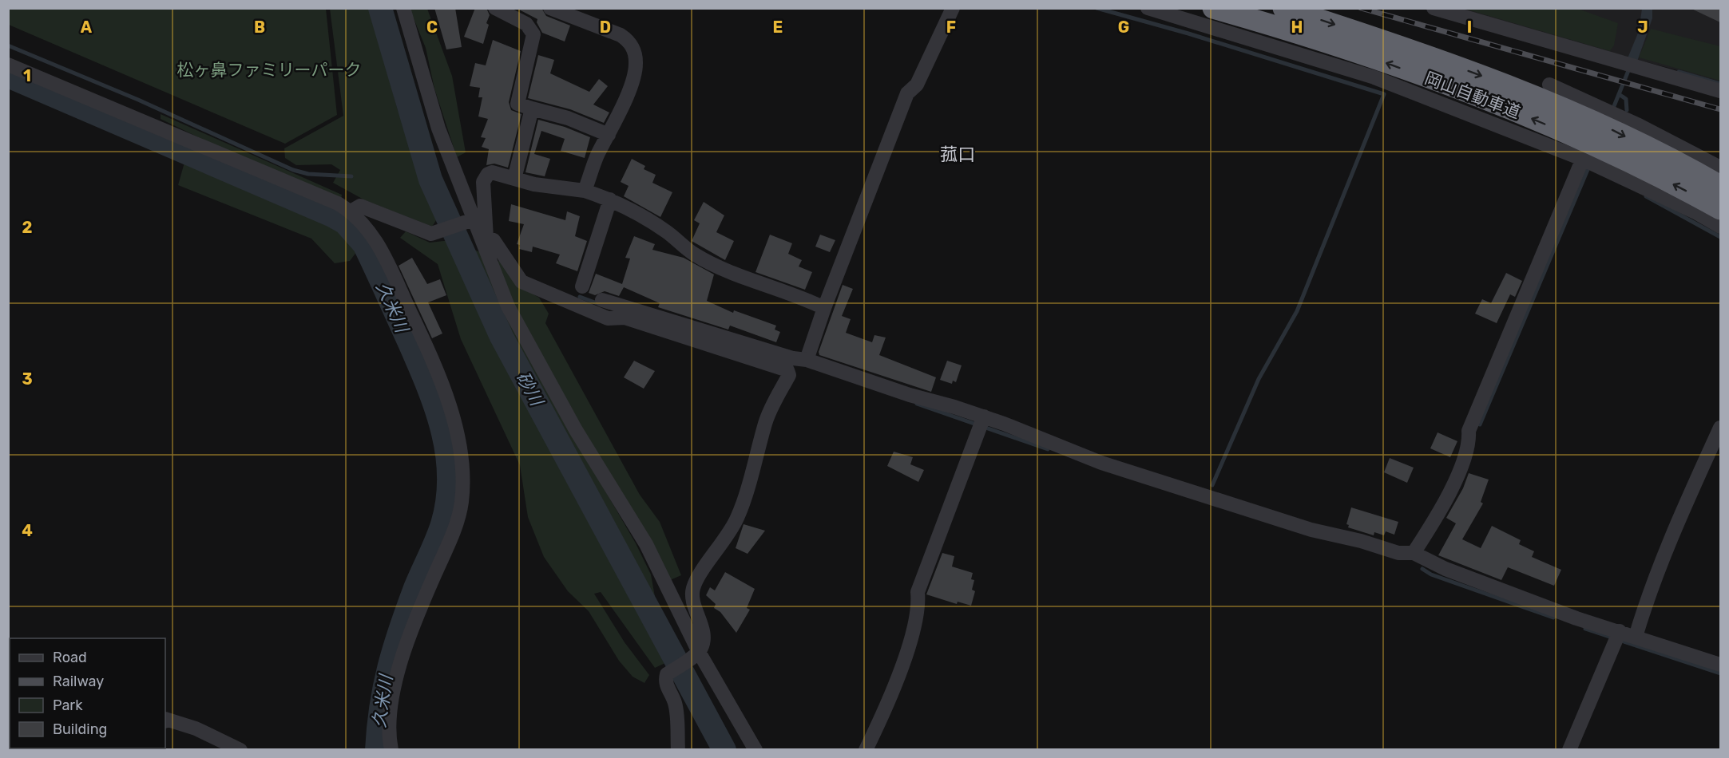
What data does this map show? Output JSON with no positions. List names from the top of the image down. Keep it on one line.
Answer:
{"streets":{"highway":["岡山自動車道"]},"districts":["菰口"],"water":["久米川","砂川"],"parks":["松ヶ鼻ファミリーパーク"],"legend":["Road","Railway","Park","Building"],"grid":{"columns":["A","B","C","D","E","F","G","H","I","J"],"rows":["1","2","3","4"]}}
